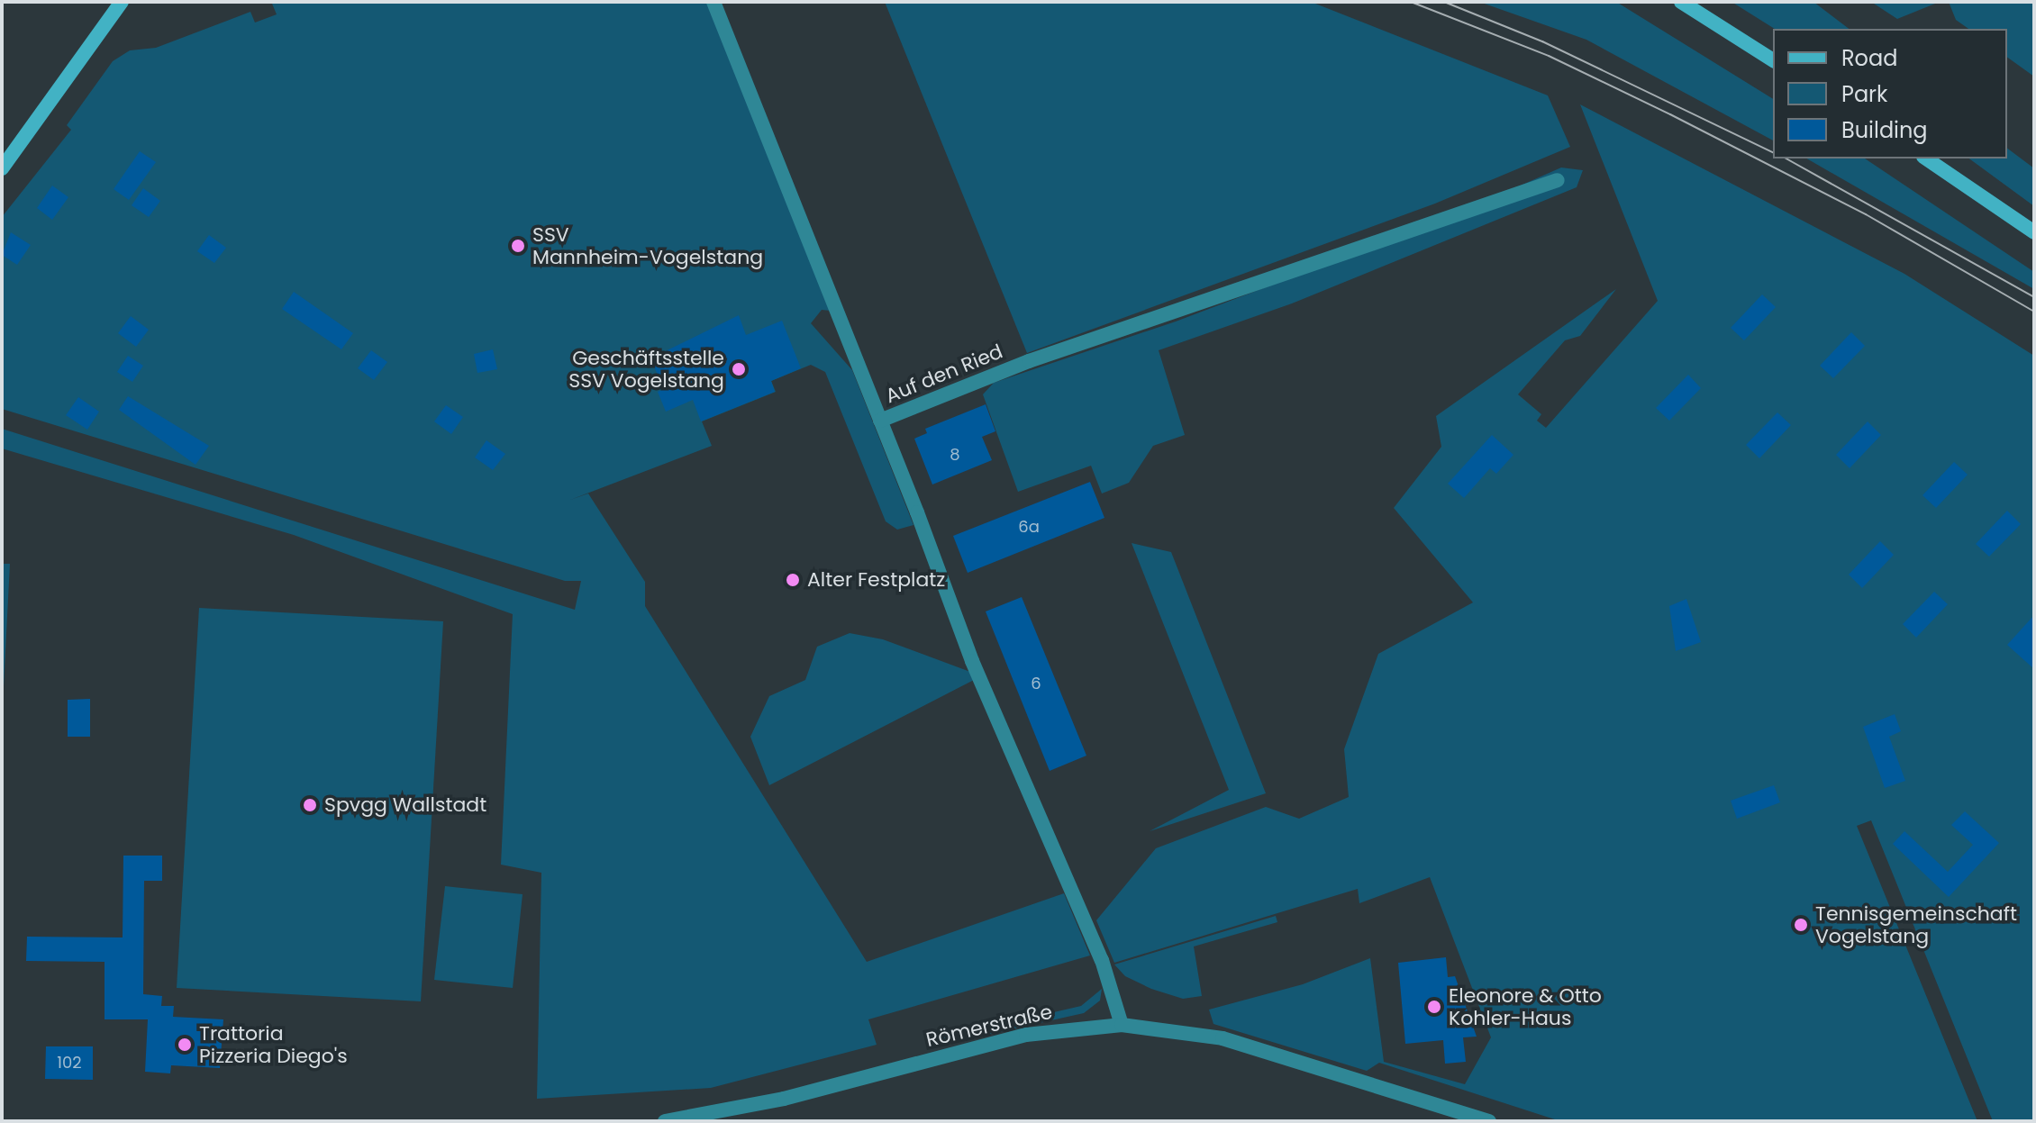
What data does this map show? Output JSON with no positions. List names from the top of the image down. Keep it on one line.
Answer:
{"streets":{"street":["Auf den Ried","Römerstraße"]},"crossings":[["Auf den Ried","Römerstraße"]],"places":["SSV Mannheim-Vogelstang","Geschäftsstelle SSV Vogelstang","Alter Festplatz","Spvgg Wallstadt","Tennisgemeinschaft Vogelstang","Eleonore & Otto Kohler-Haus","Trattoria Pizzeria Diego's"],"house_numbers":["8","6a","6","102"],"legend":["Road","Park","Building"]}
